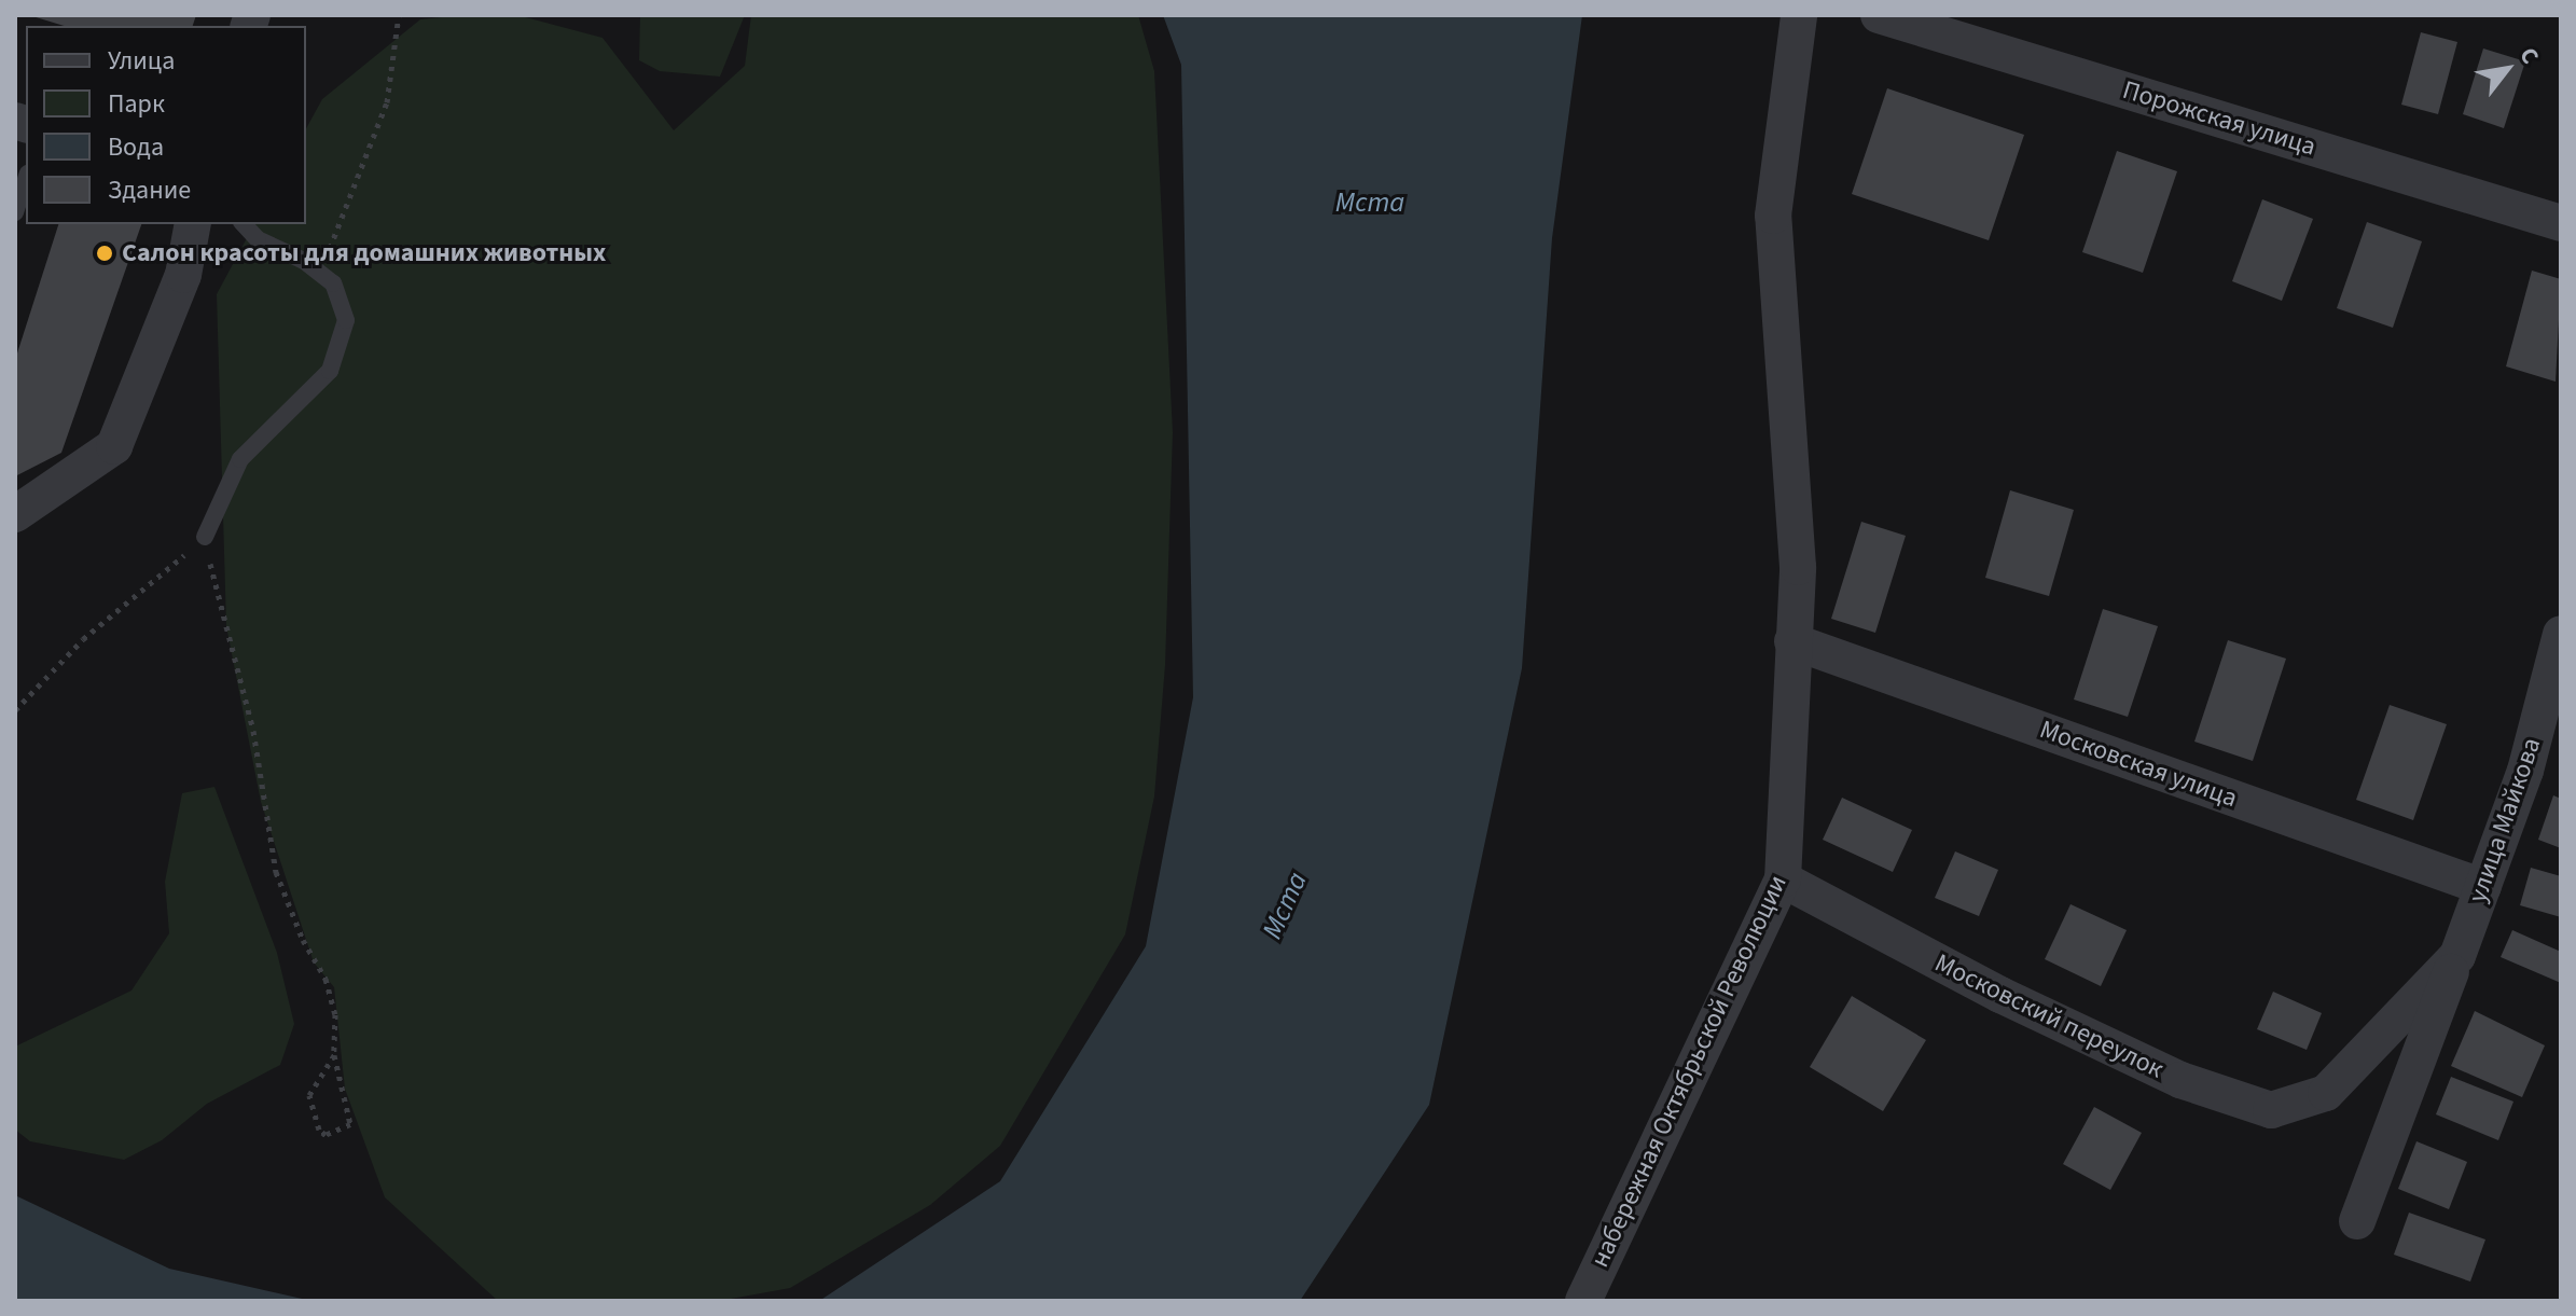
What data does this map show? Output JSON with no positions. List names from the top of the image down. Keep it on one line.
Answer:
{"streets":{"street":["Порожская улица","Московская улица","улица Майкова","Московский переулок","набережная Октябрьской Революции"]},"crossings":[["Московская улица","улица Майкова"],["Московская улица","набережная Октябрьской Революции"],["улица Майкова","Московский переулок"],["Московский переулок","набережная Октябрьской Революции"]],"water":["Мста"],"places":["Салон красоты для домашних животных"],"legend":["Улица","Парк","Вода","Здание"],"north":"top right"}
